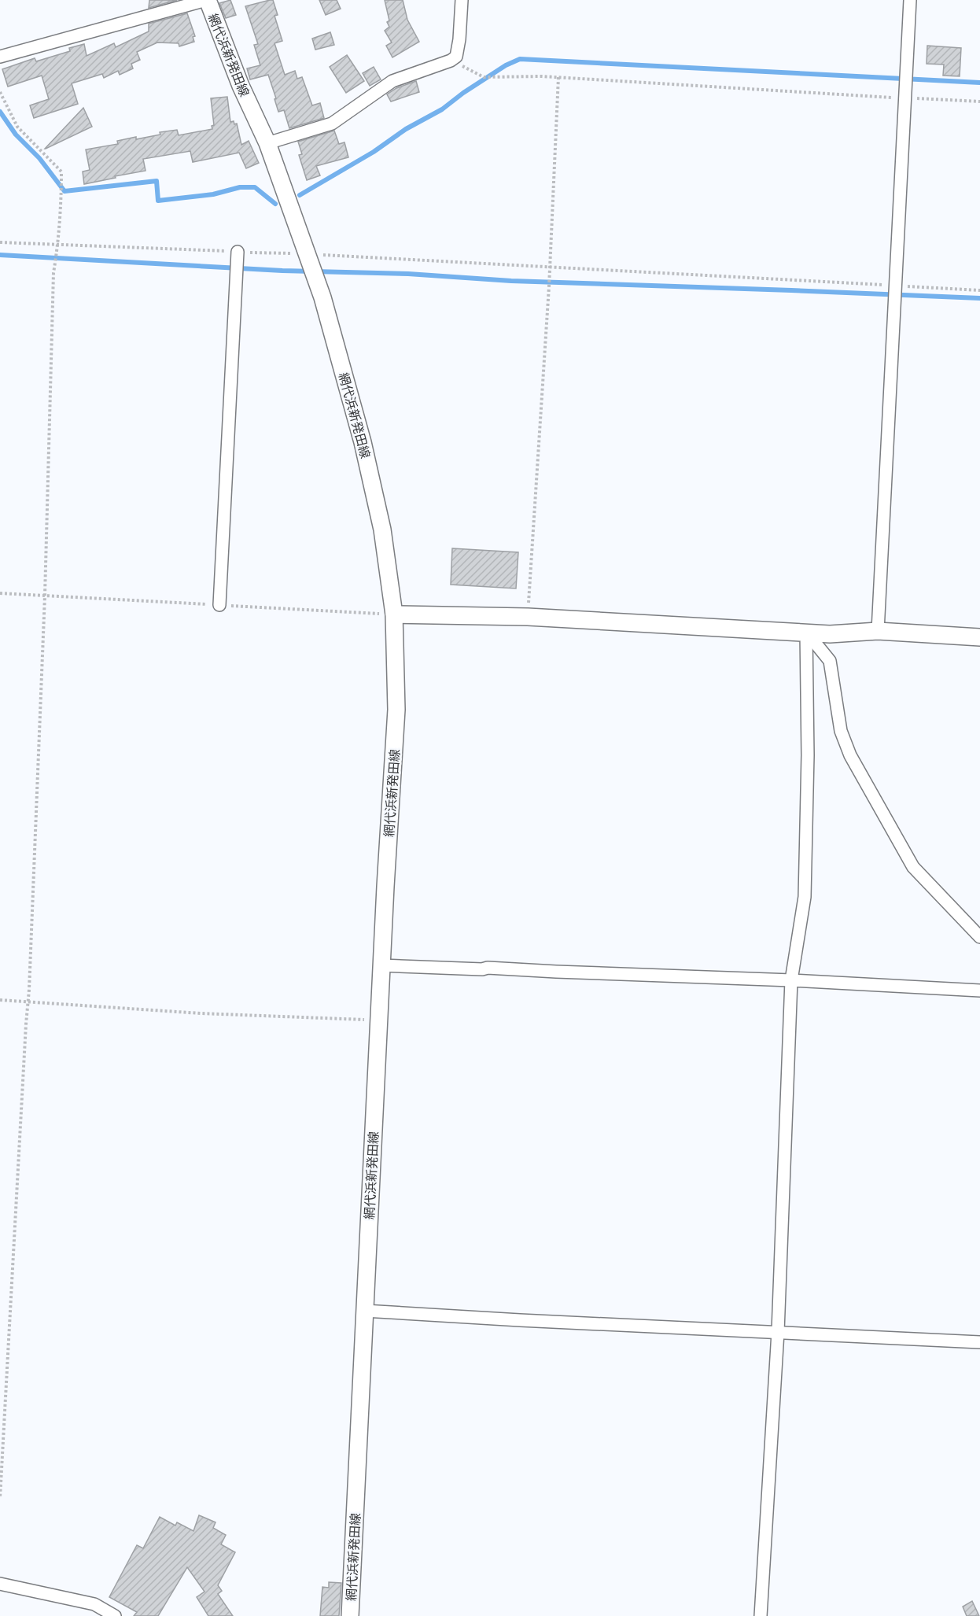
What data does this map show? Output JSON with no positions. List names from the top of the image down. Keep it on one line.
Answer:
{"streets":{"main road":["網代浜新発田線"]}}
